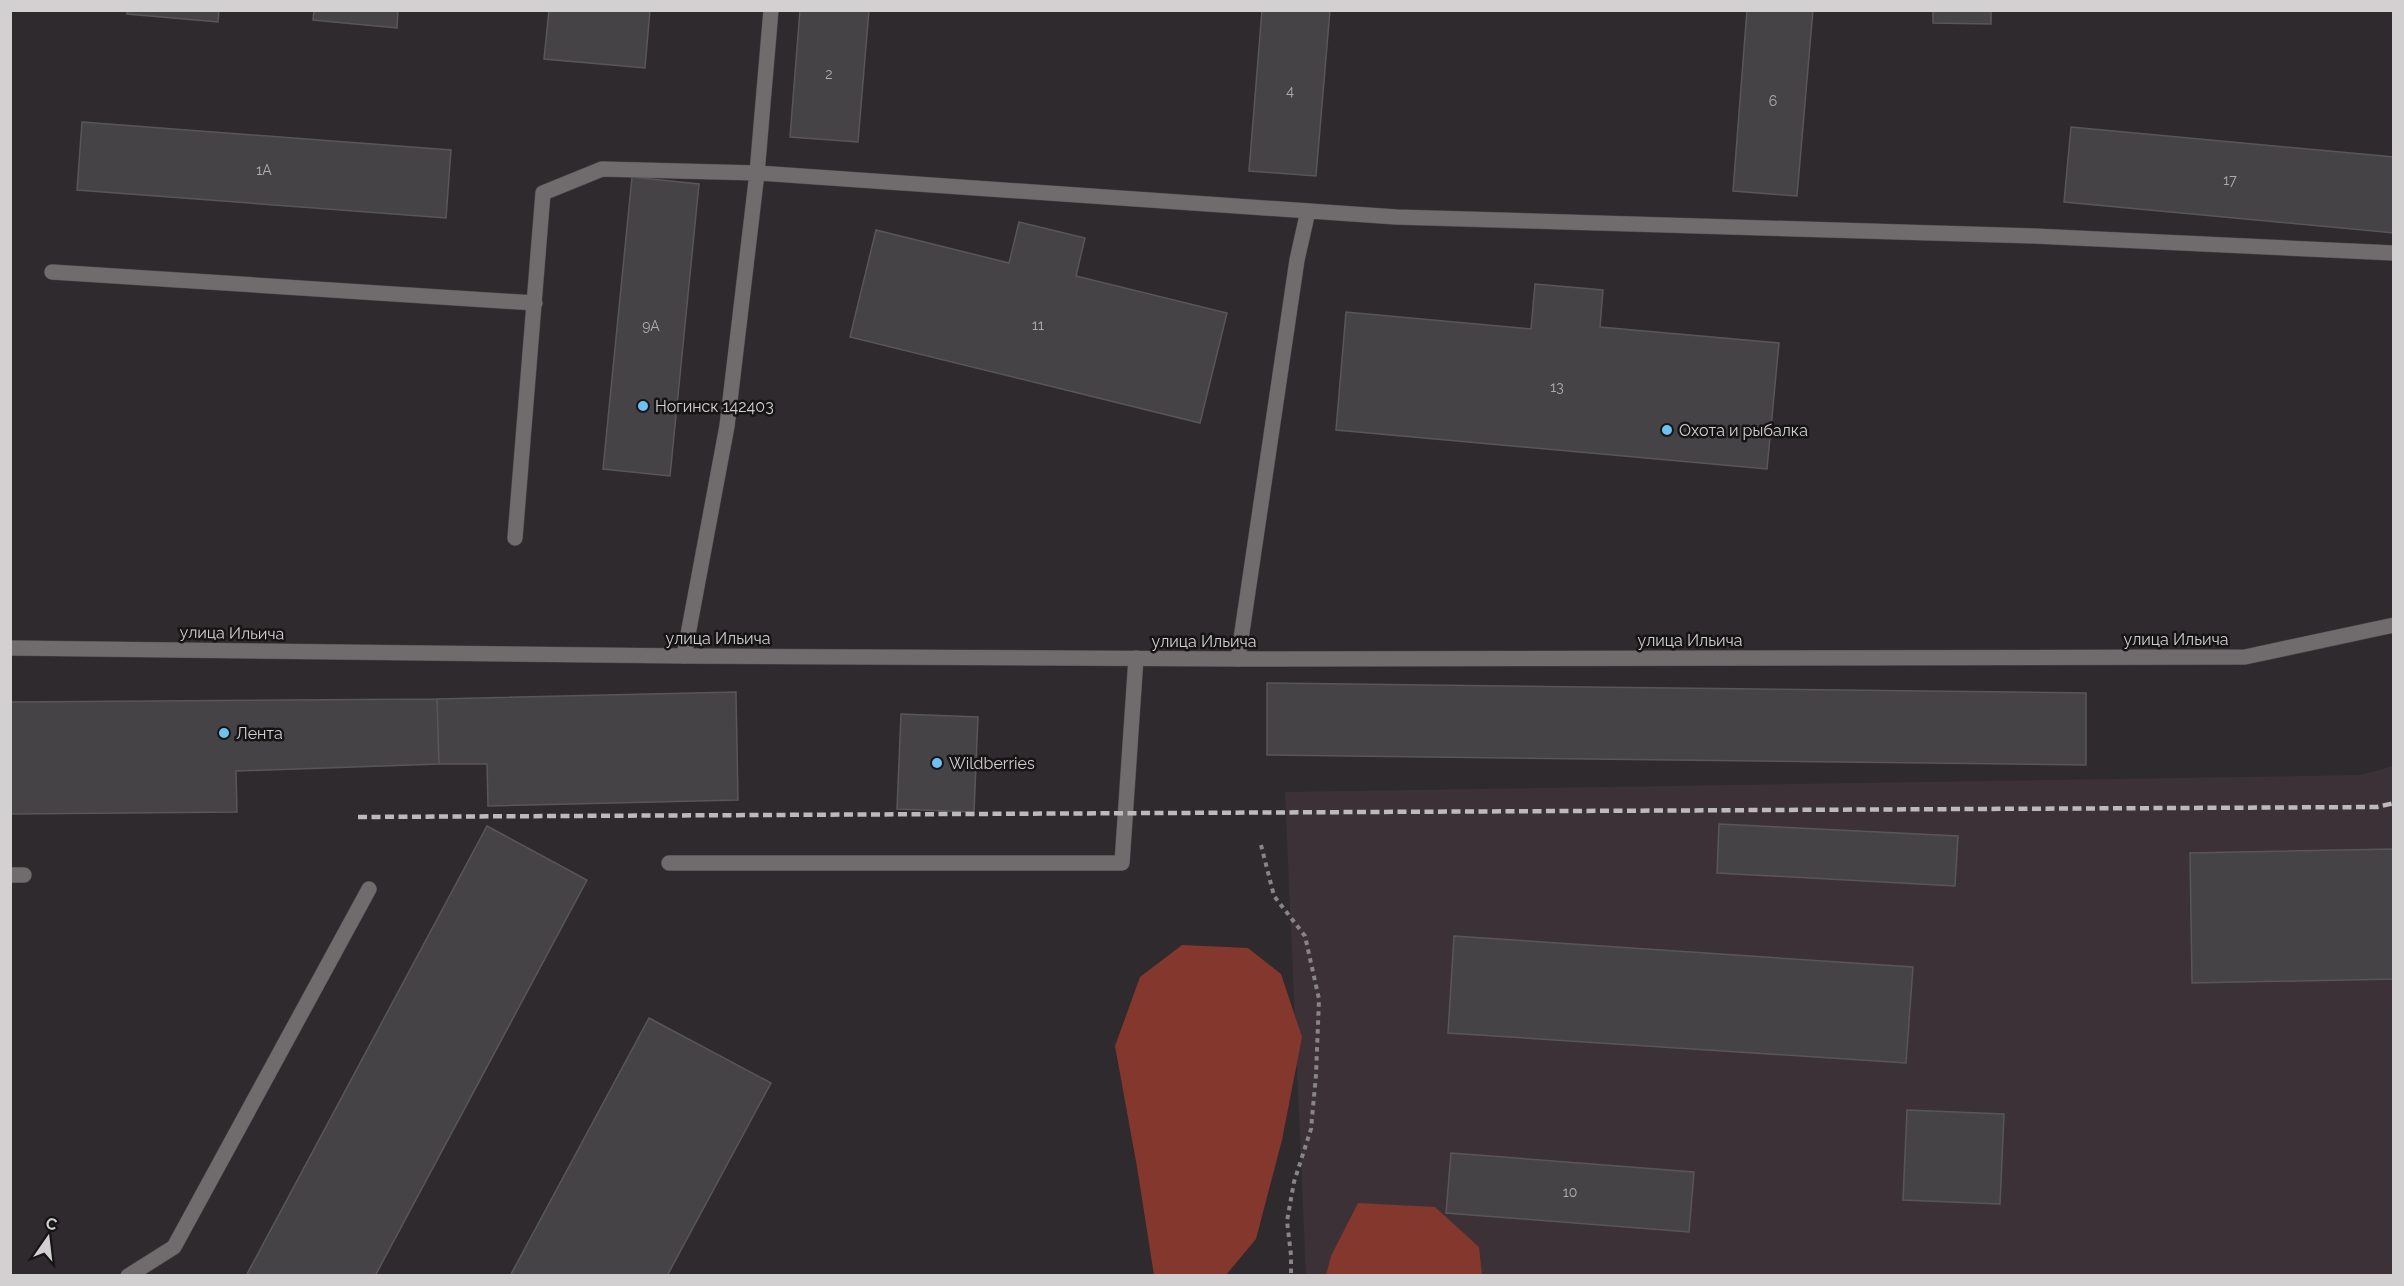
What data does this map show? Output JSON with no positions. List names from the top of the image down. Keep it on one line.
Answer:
{"streets":{"main road":["улица Ильича"]},"places":["Ногинск 142403","Охота и рыбалка","Лента","Wildberries"],"house_numbers":["2","4","6","1А","17","11","9А","13","10"],"north":"top"}
